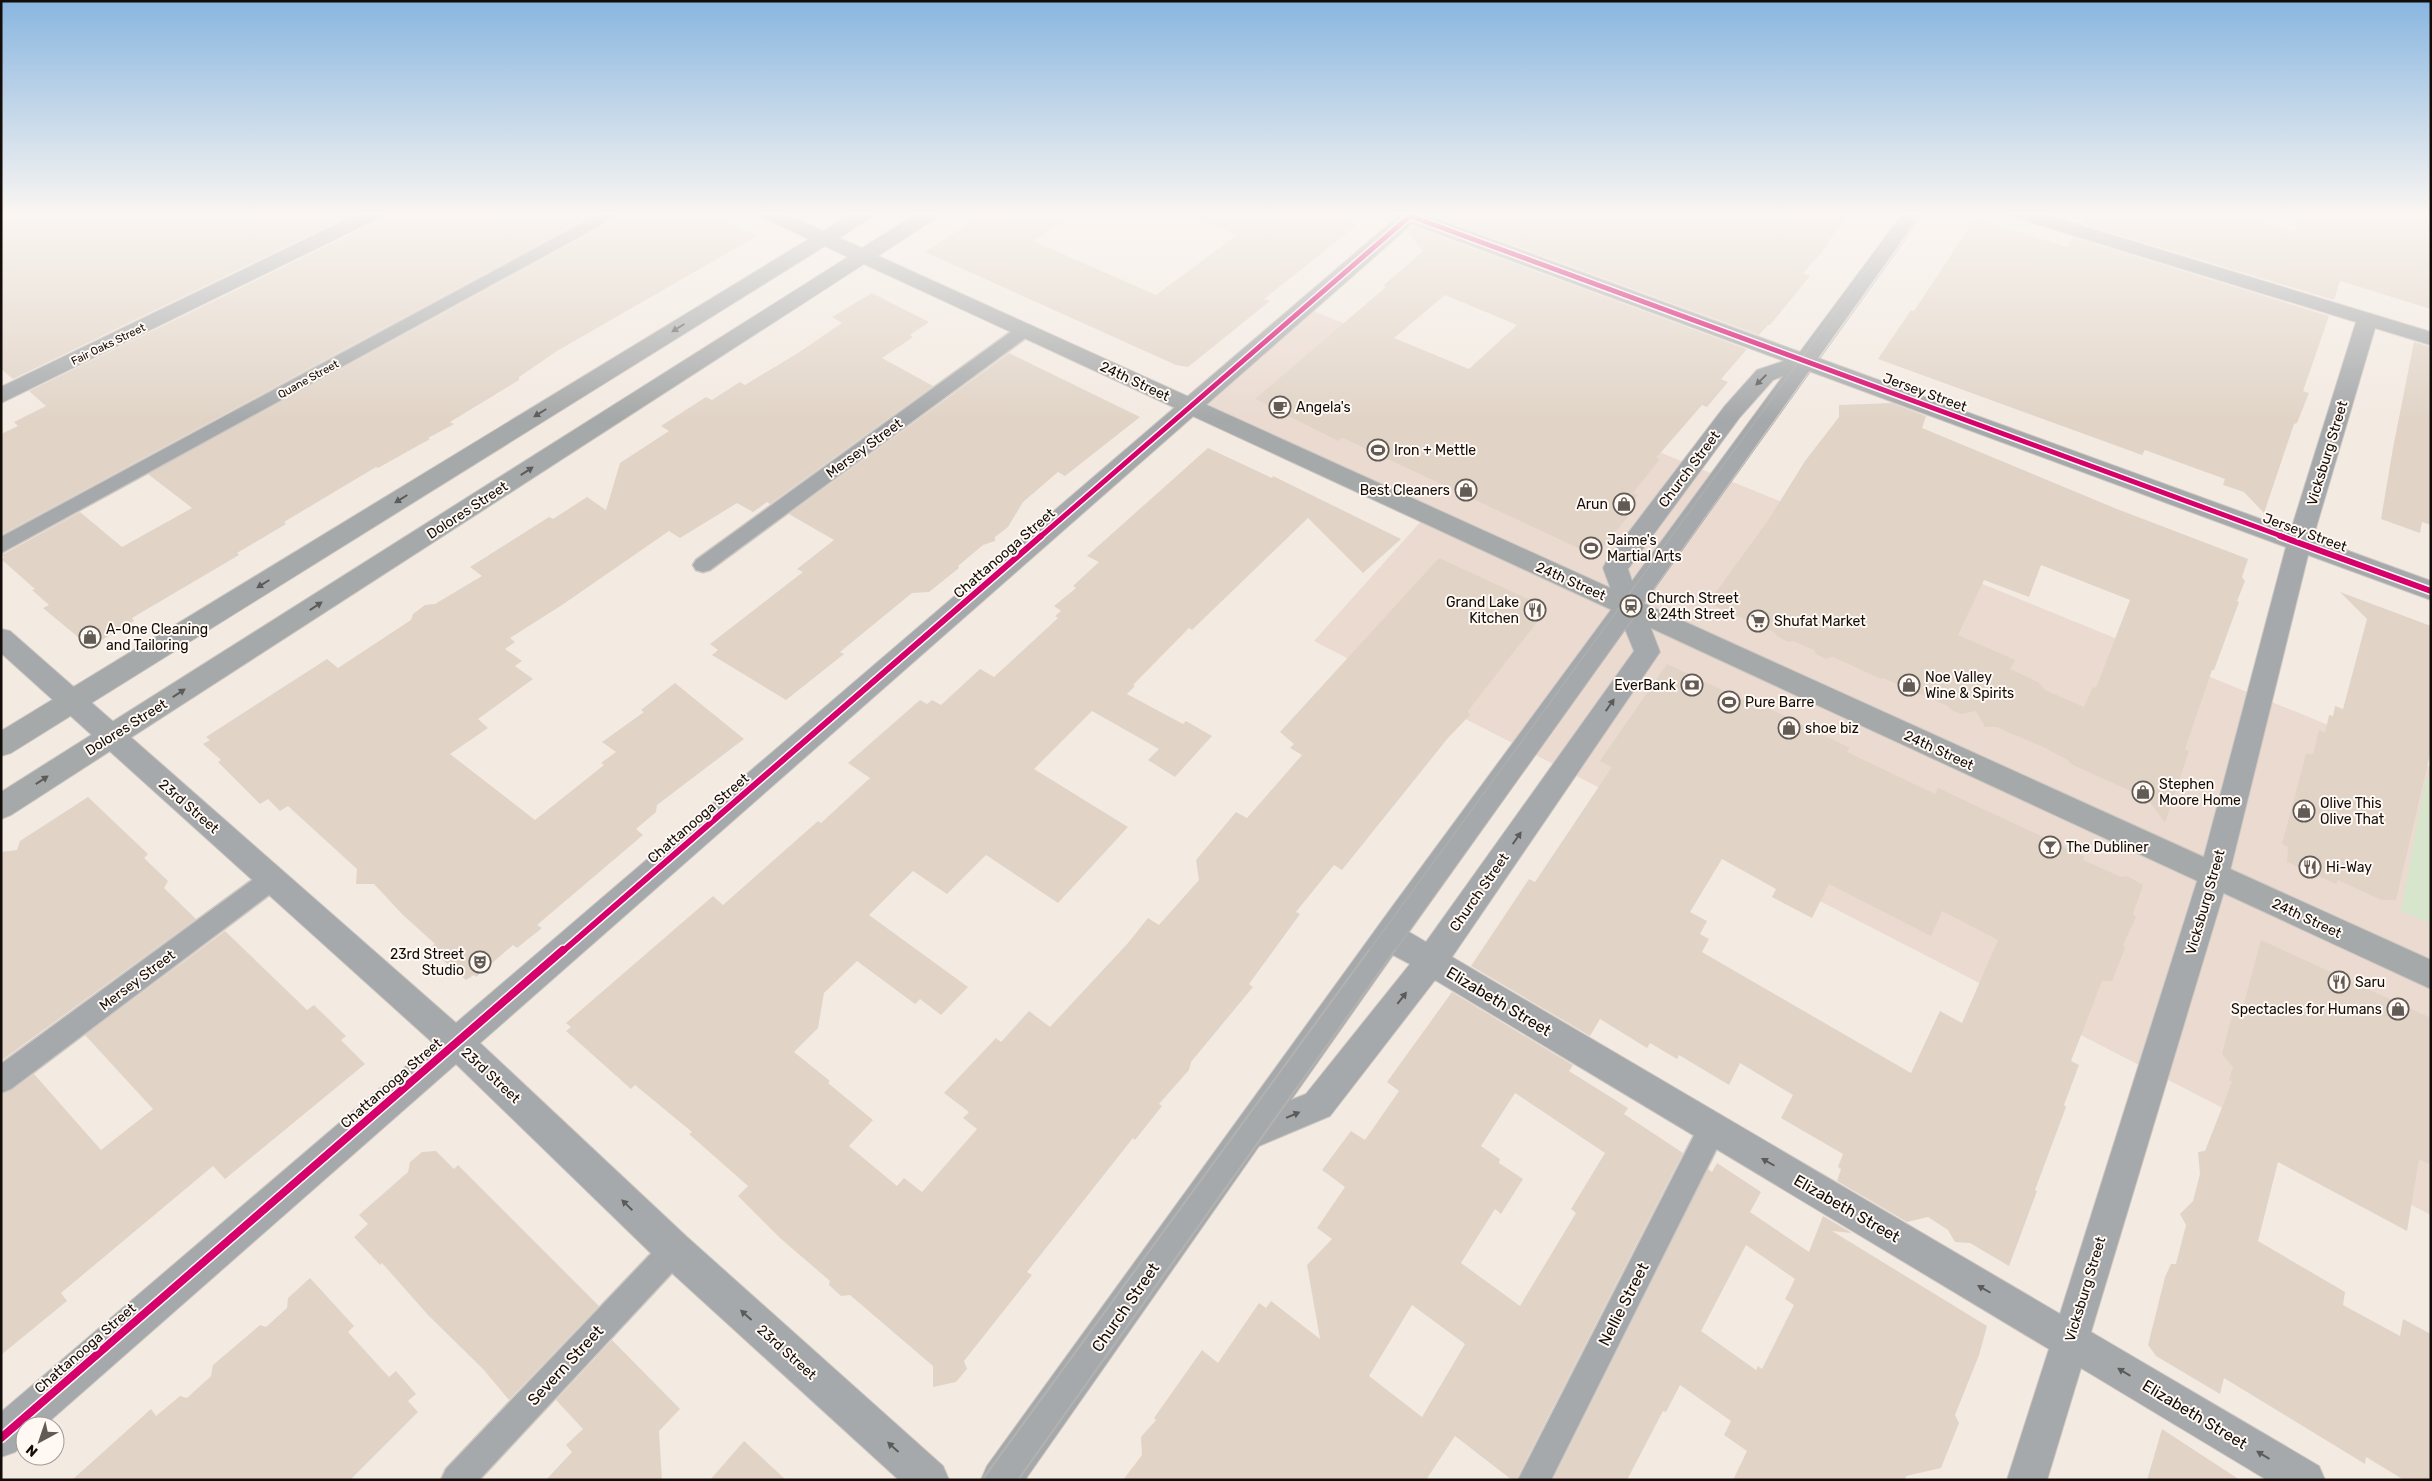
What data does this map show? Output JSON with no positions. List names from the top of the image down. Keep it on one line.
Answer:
{"streets":{"main road":["24th Street","Dolores Street"],"street":["Fair Oaks Street","Jersey Street","Vicksburg Street","Church Street","Chattanooga Street","23rd Street","Elizabeth Street"],"lane":["Quane Street","Mersey Street","Nellie Street","Severn Street"]},"crossings":[["24th Street","Mersey Street"],["24th Street","Vicksburg Street"],["24th Street","Church Street"],["24th Street","Chattanooga Street"],["Jersey Street","Vicksburg Street"],["Jersey Street","Church Street"],["Mersey Street","23rd Street"],["Vicksburg Street","Elizabeth Street"],["Church Street","Elizabeth Street"],["Dolores Street","23rd Street"],["Chattanooga Street","23rd Street"],["23rd Street","Severn Street"],["Elizabeth Street","Nellie Street"]],"one_way":["23rd Street","Elizabeth Street"],"places":{"cafe":["Angela's"],"sports":["Iron + Mettle","Jaime's Martial Arts","Pure Barre"],"shop":["Best Cleaners","Arun","A-One Cleaning and Tailoring","Noe Valley Wine & Spirits","shoe biz","Stephen Moore Home","Olive This Olive That","Spectacles for Humans"],"station":["Church Street & 24th Street"],"restaurant":["Grand Lake Kitchen","Hi-Way","Saru"],"supermarket":["Shufat Market"],"bank":["EverBank"],"bar":["The Dubliner"],"theatre":["23rd Street Studio"]},"north":"bottom left"}
